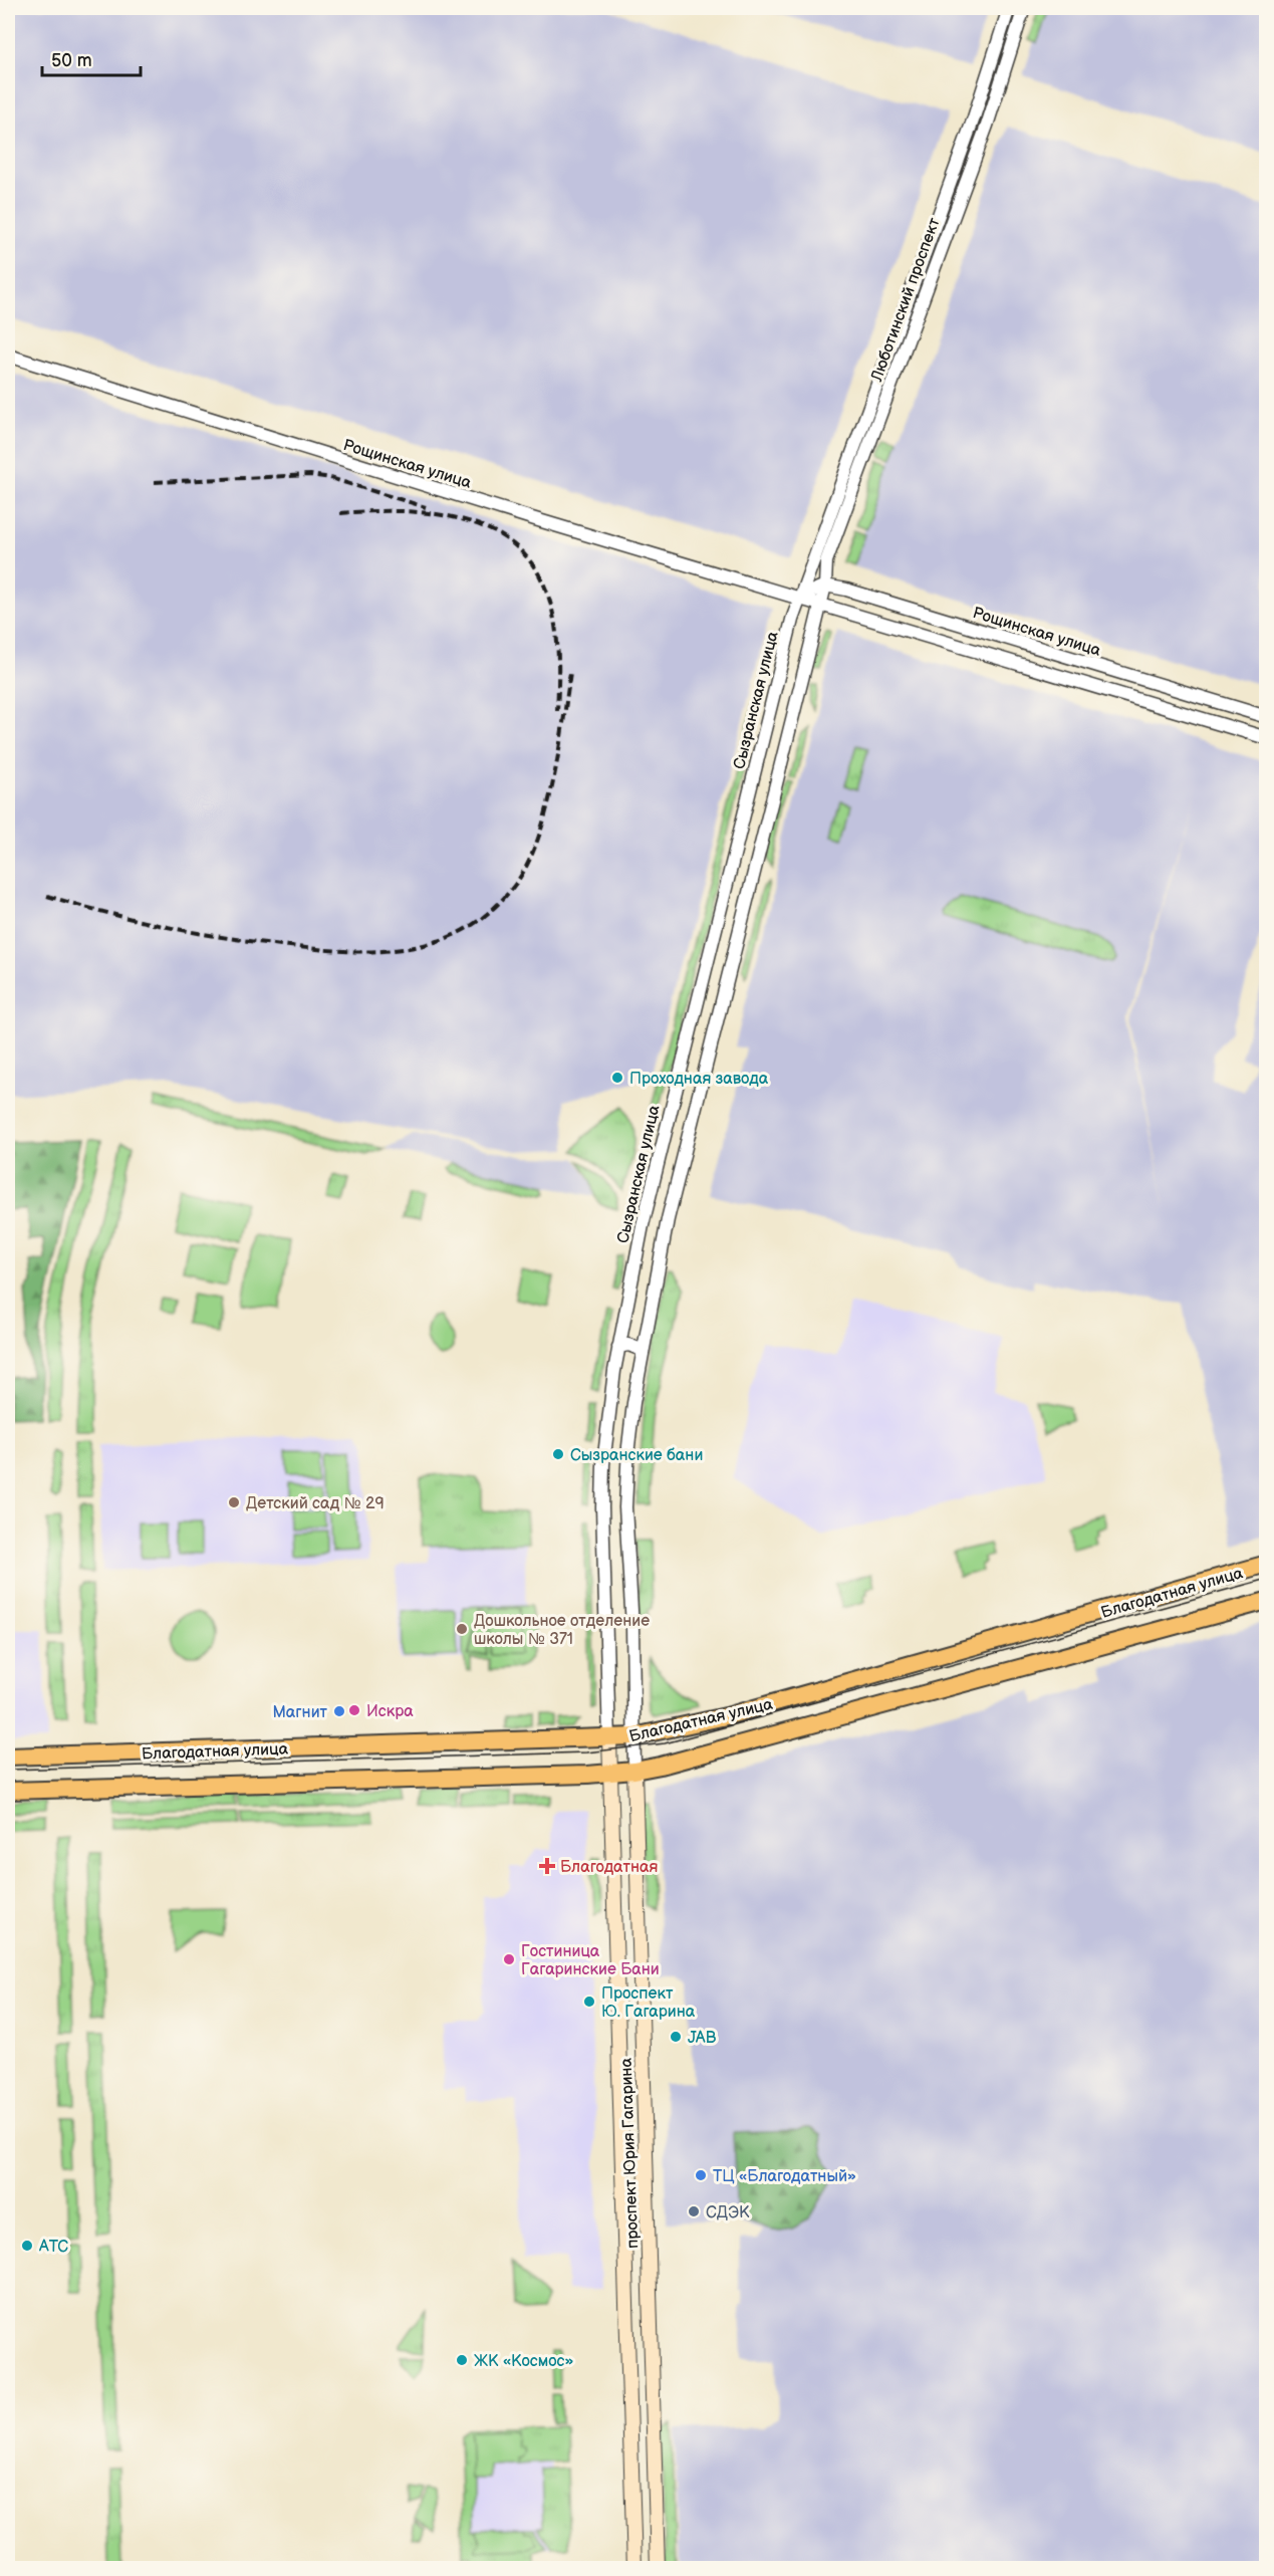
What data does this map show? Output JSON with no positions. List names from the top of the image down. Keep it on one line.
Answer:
{"streets":{"main road":["Сызранская улица","Благодатная улица","проспект Юрия Гагарина"],"street":["Люботинский проспект","Рощинская улица"]},"crossings":[["Люботинский проспект","Рощинская улица"],["Люботинский проспект","Сызранская улица"],["Рощинская улица","Сызранская улица"],["Сызранская улица","Благодатная улица"],["Сызранская улица","проспект Юрия Гагарина"],["Благодатная улица","проспект Юрия Гагарина"]],"places":{"other":["Проходная завода","Сызранские бани","Детский сад № 29","Дошкольное отделение школы № 371","Искра","Магнит","Гостиница Гагаринские Бани","Проспект Ю. Гагарина","JAB","ТЦ «Благодатный»","СДЭК","АТС","ЖК «Космос»"],"health":["Благодатная"]},"scale_bar":"50 m"}
